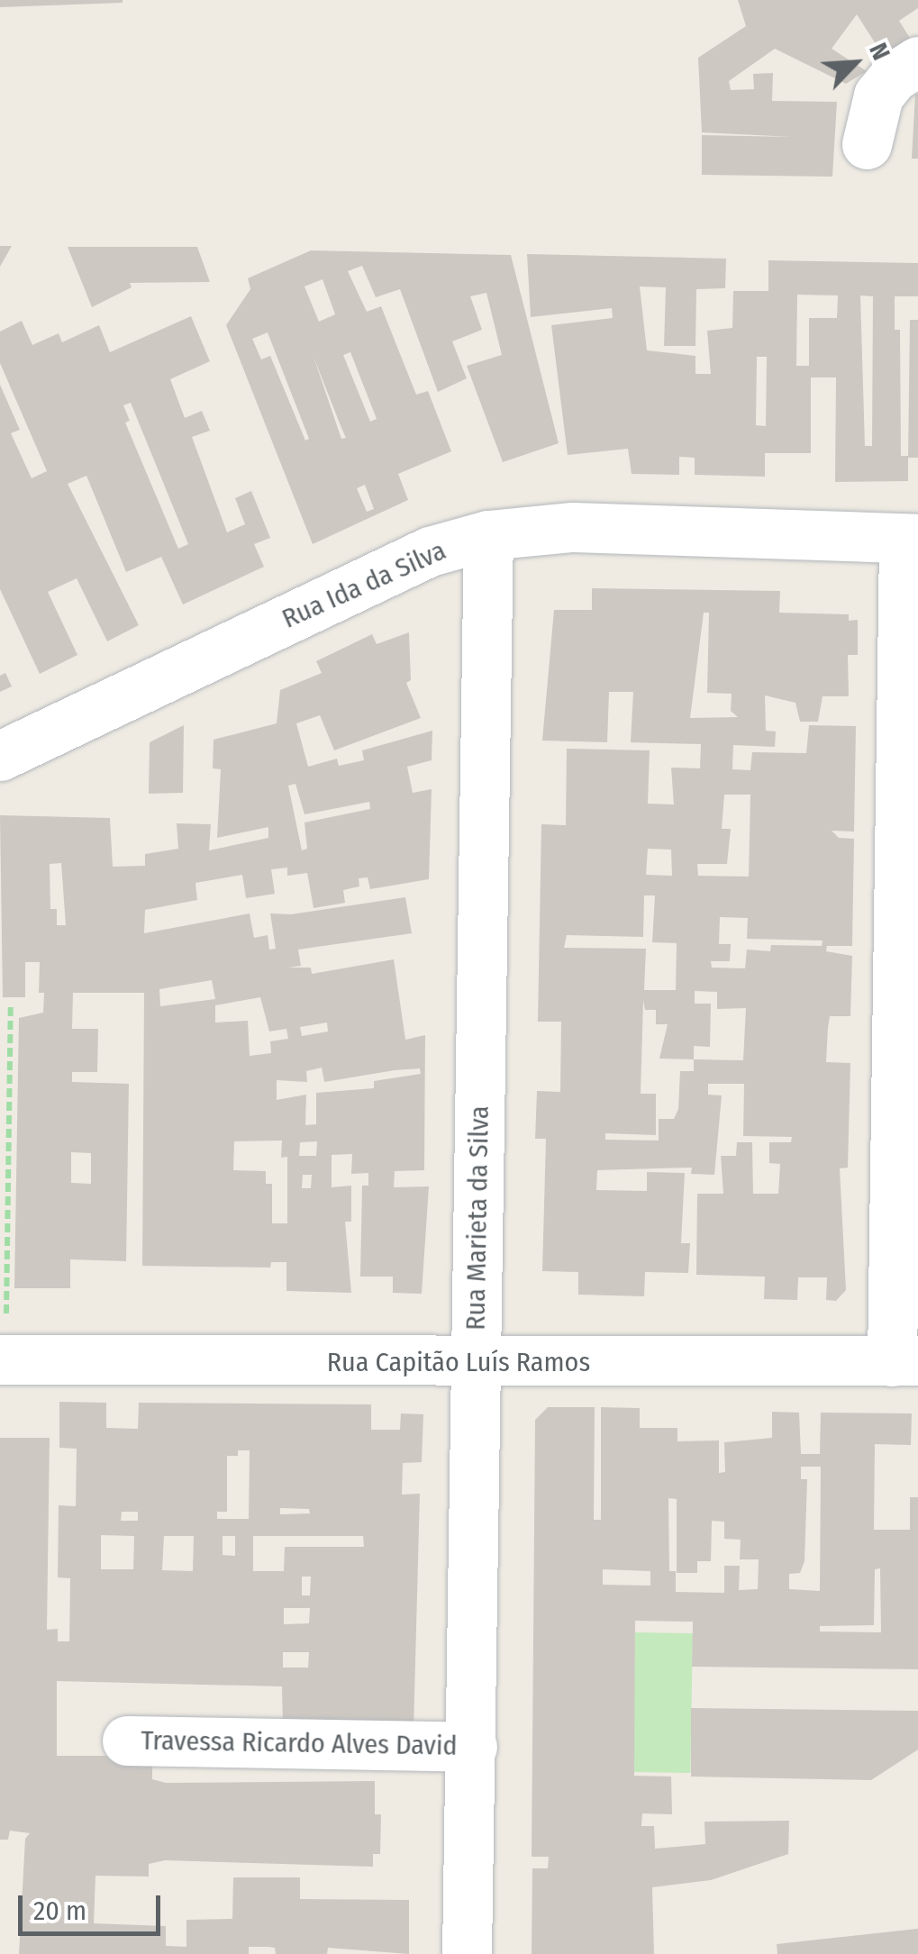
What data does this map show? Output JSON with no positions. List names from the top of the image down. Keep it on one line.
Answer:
{"streets":{"street":["Rua Ida da Silva","Rua Marieta da Silva","Rua Capitão Luís Ramos","Travessa Ricardo Alves David"]},"crossings":[["Rua Ida da Silva","Rua Marieta da Silva"],["Rua Marieta da Silva","Rua Capitão Luís Ramos"],["Rua Marieta da Silva","Travessa Ricardo Alves David"]],"scale_bar":"20 m","north":"top right"}
